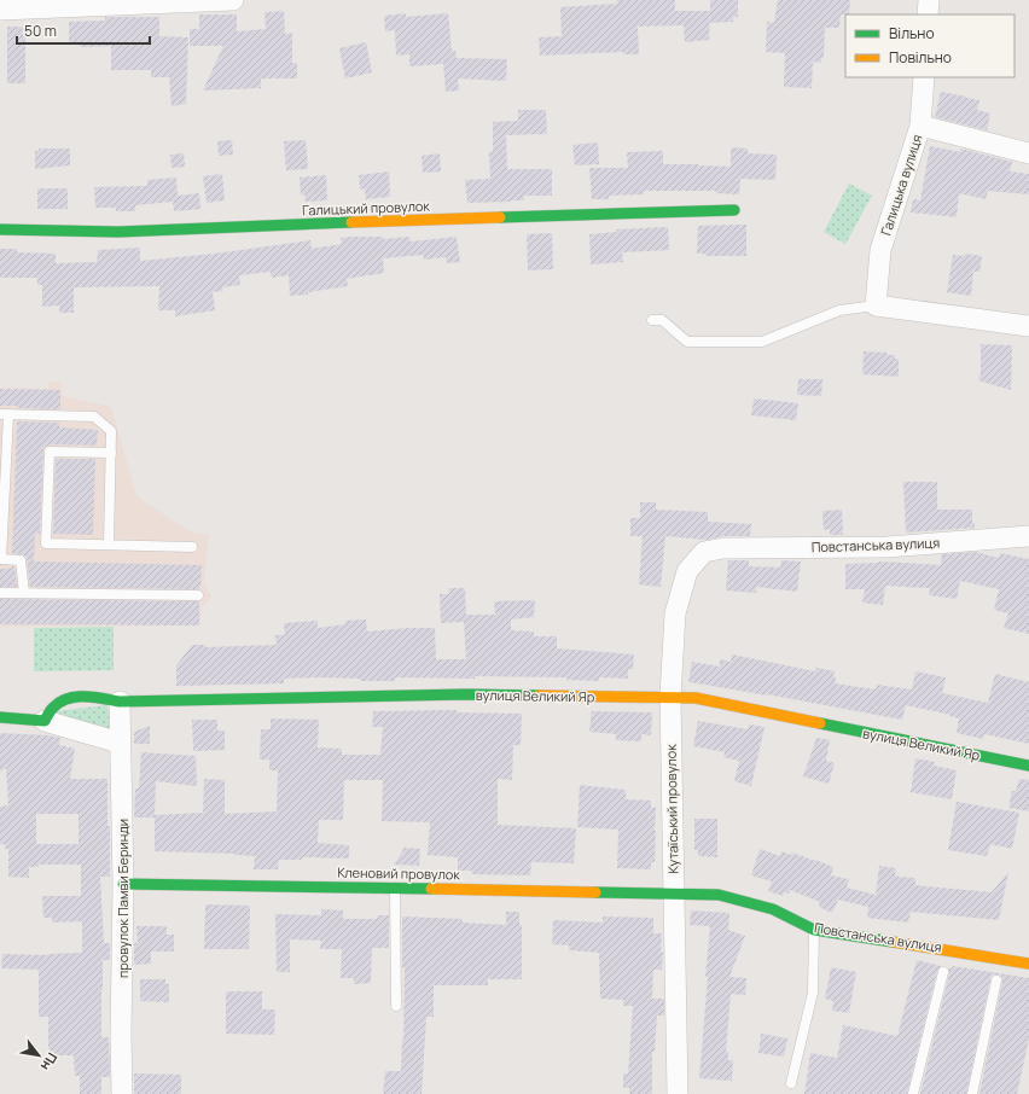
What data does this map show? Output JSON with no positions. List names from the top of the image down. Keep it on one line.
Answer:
{"streets":{"street":["Галицька вулиця","Галицький провулок","Повстанська вулиця","вулиця Великий Яр","Кутаїський провулок","Кленовий провулок","провулок Памви Беринди"]},"crossings":[["Повстанська вулиця","Кутаїський провулок"],["Повстанська вулиця","Кленовий провулок"],["вулиця Великий Яр","Кутаїський провулок"],["вулиця Великий Яр","провулок Памви Беринди"],["Кутаїський провулок","Кленовий провулок"],["Кленовий провулок","провулок Памви Беринди"]],"legend":["Вільно","Повільно"],"scale_bar":"50 m","north":"bottom right"}
